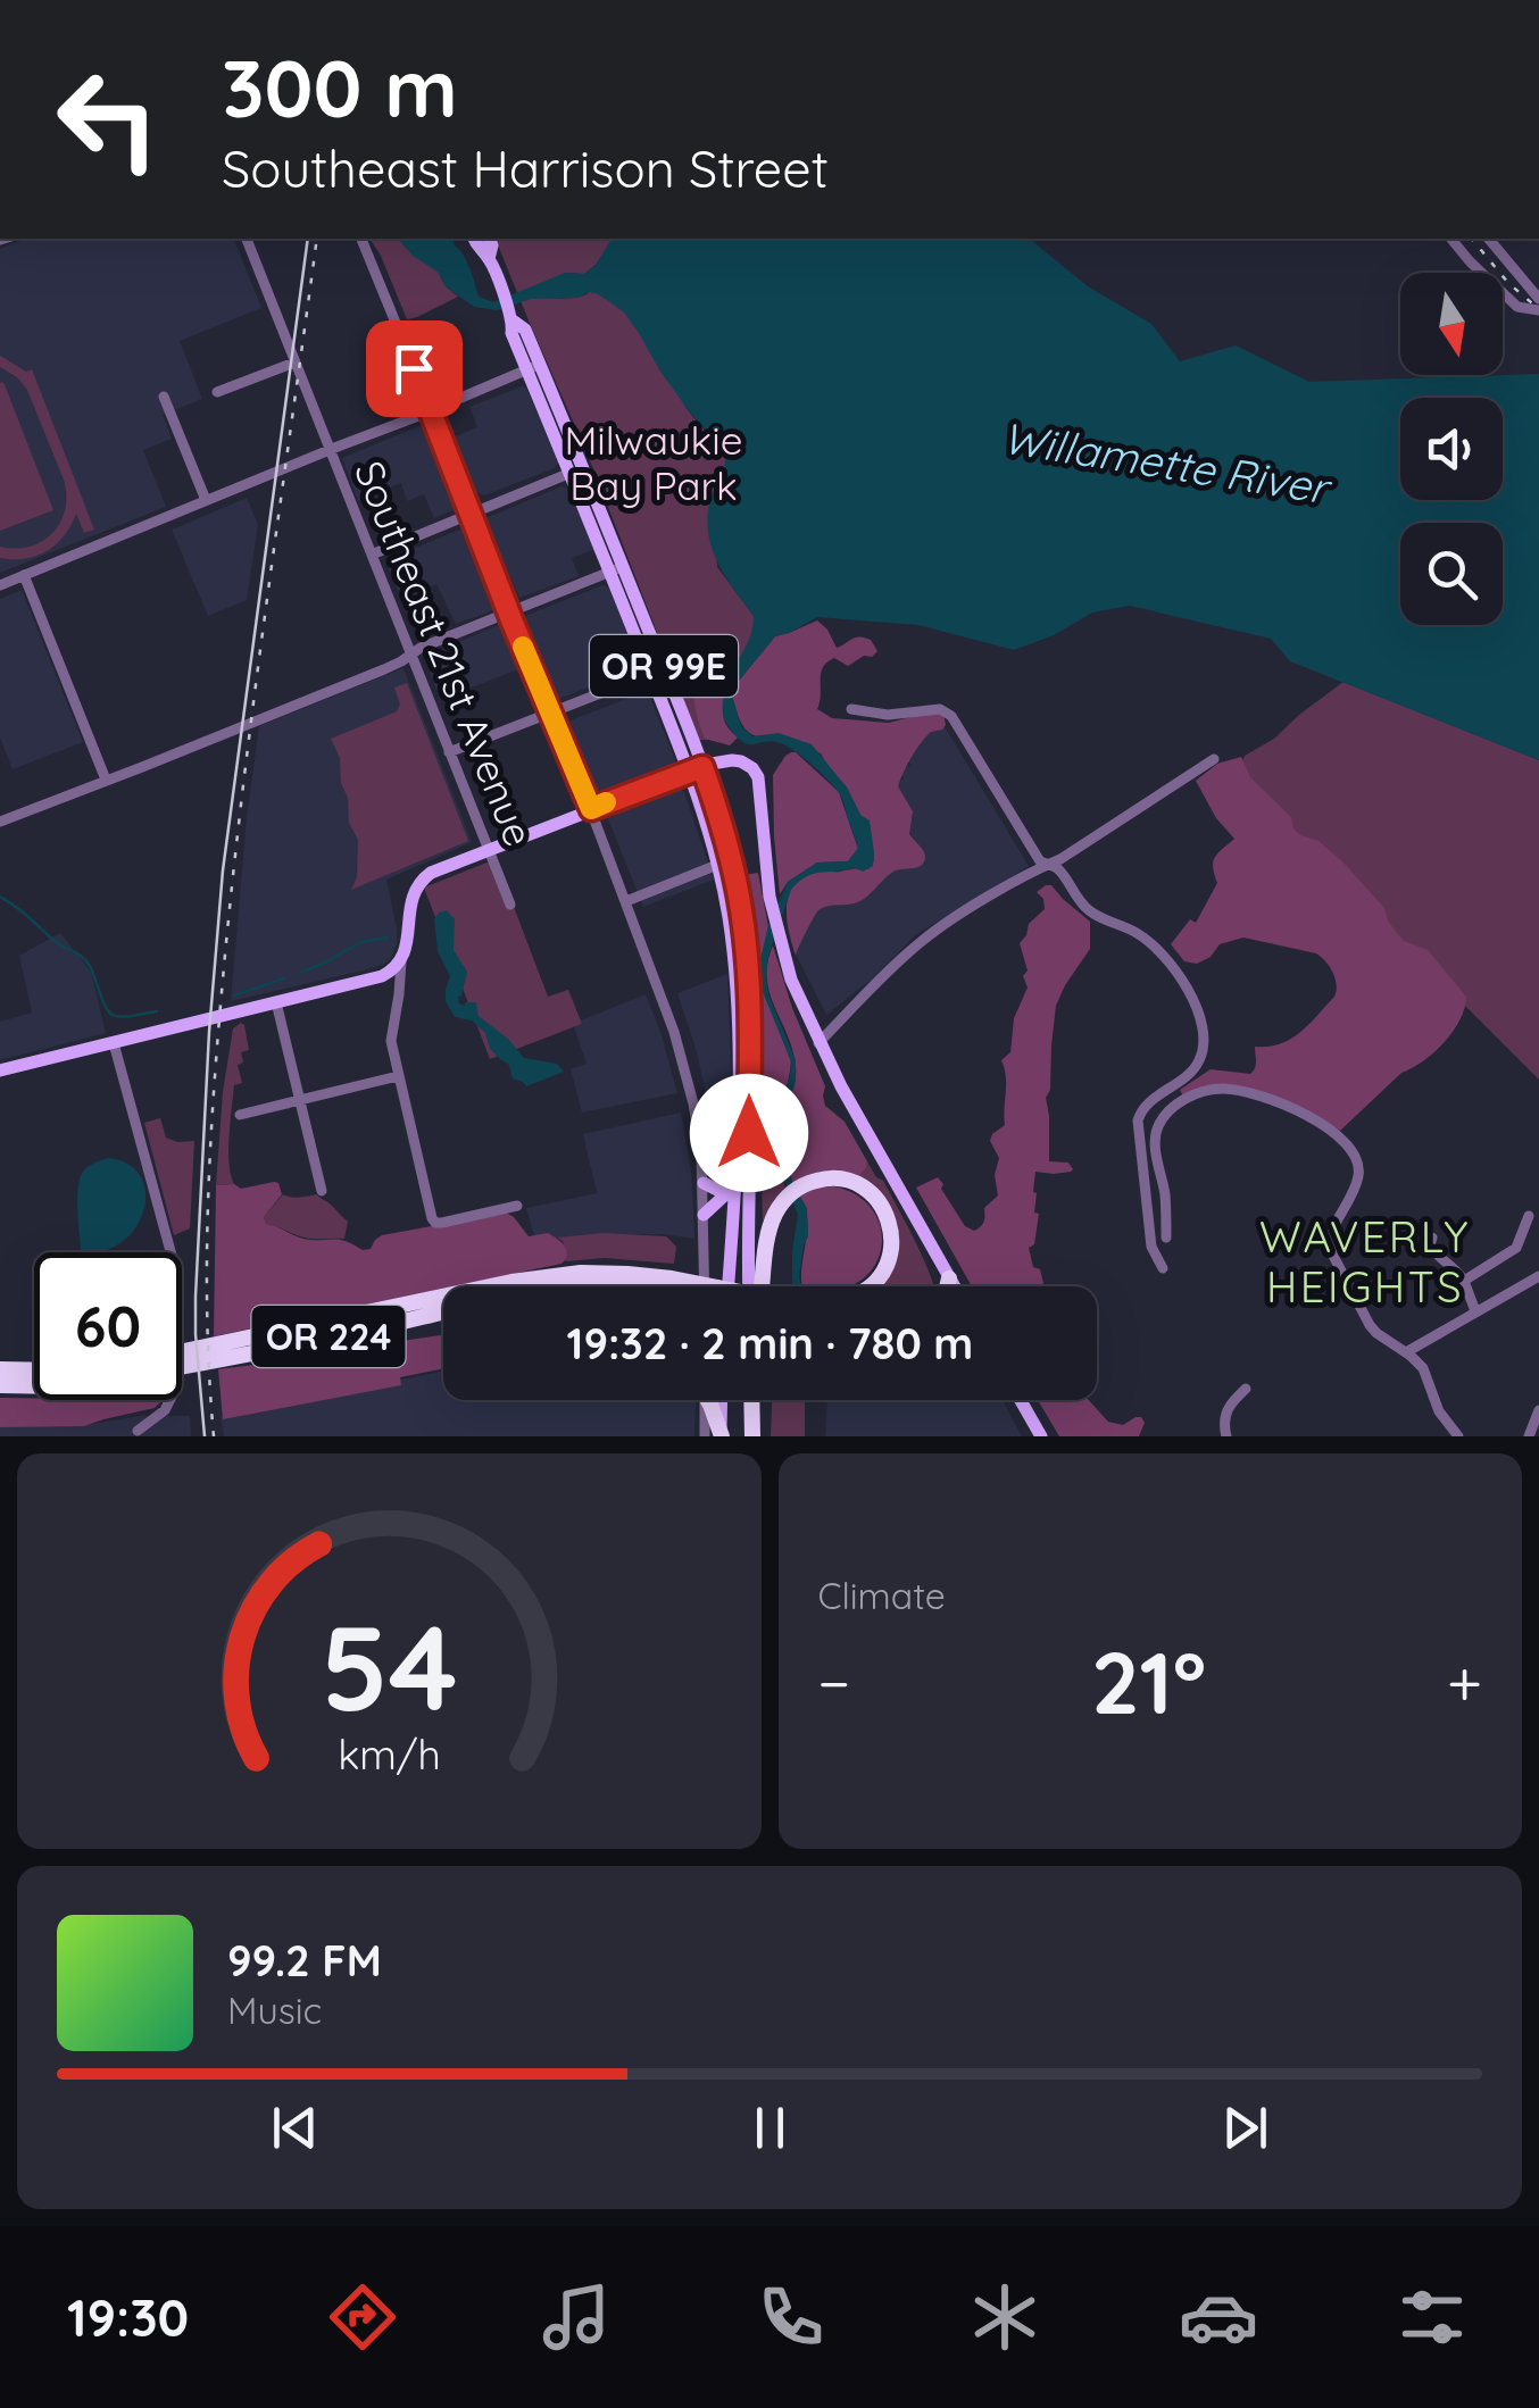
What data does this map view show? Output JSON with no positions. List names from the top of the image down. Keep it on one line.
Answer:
{"streets":{"highway":["OR 224"],"main road":["OR 99E"],"street":["Southeast 21st Avenue"]},"districts":["WAVERLY HEIGHTS"],"water":["Willamette River"],"parks":["Milwaukie Bay Park"],"north":"bottom","page":{"turn":["300 m","Southeast Harrison Street"],"limit":"60","trip":"19:32 · 2 min · 780 m","tile":"Climate","heat":["−","21°","+"],"song":["99.2 FM","Music"],"tabs":"19:30","gauge":["54","km/h"]}}
